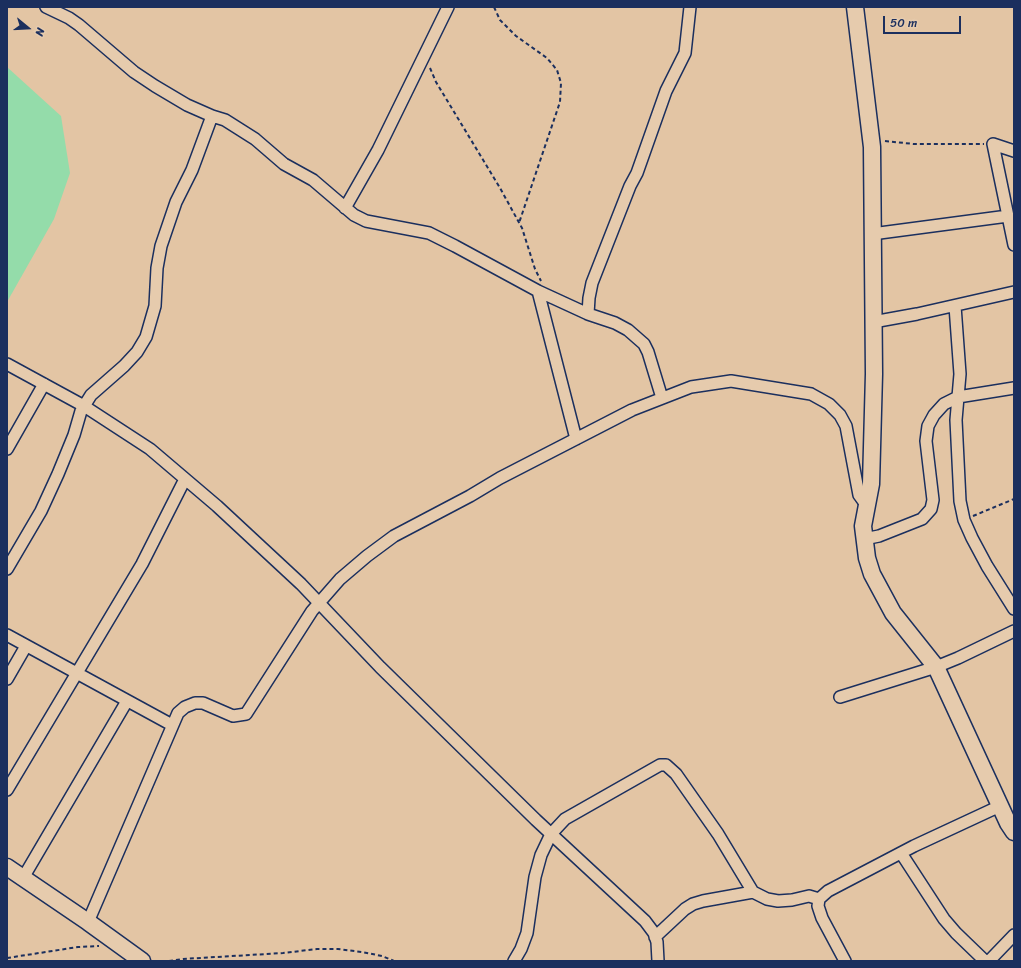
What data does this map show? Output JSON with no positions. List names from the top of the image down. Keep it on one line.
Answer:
{"scale_bar":"50 m","north":"right"}
